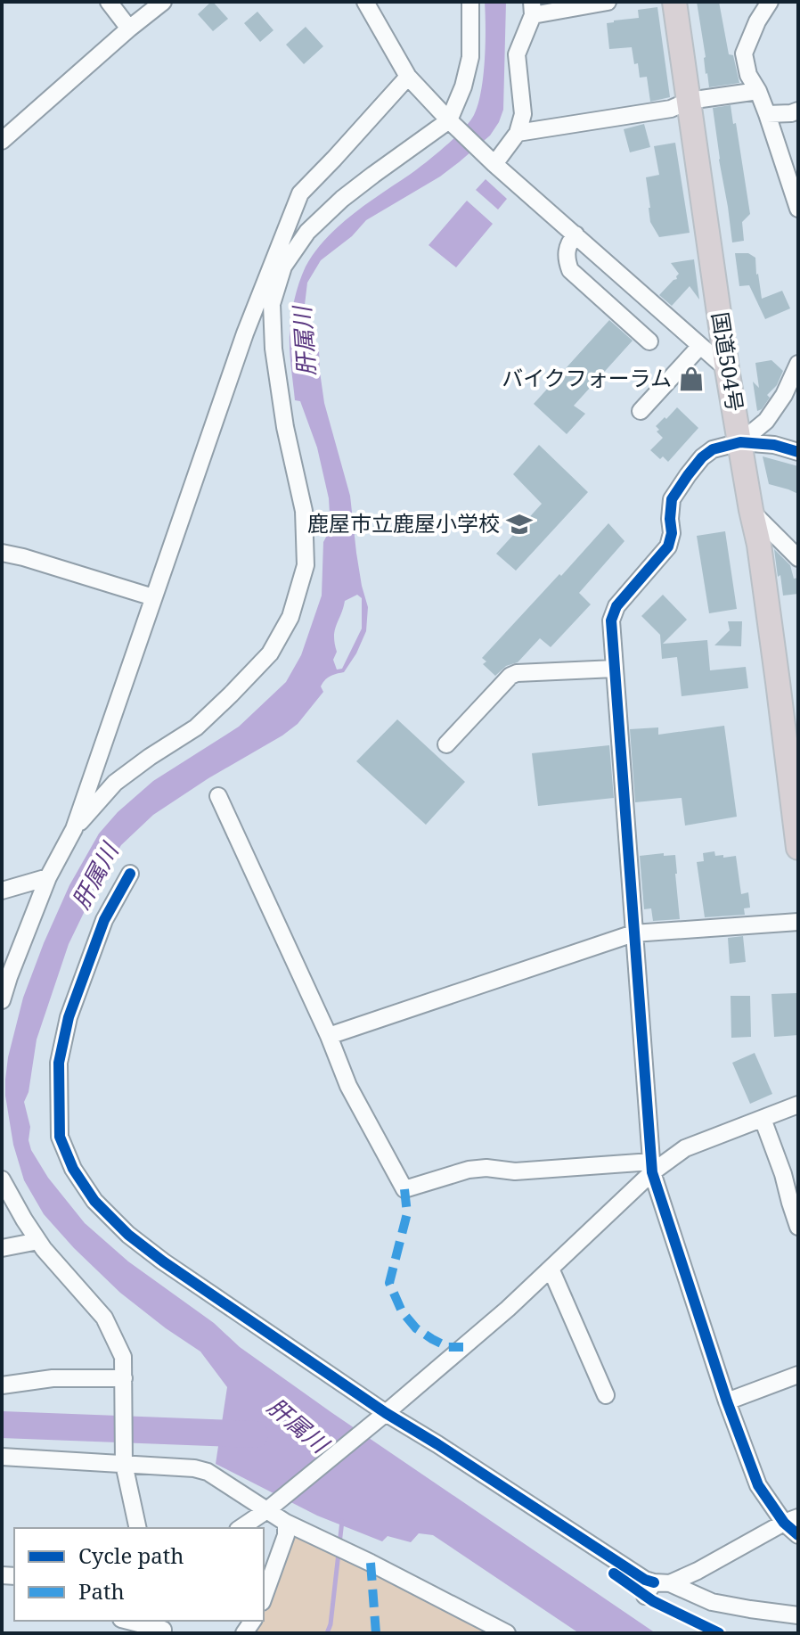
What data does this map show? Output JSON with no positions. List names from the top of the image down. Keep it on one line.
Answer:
{"streets":{"highway":["国道504号"]},"water":["肝属川"],"places":{"shop":["バイクフォーラム"],"school or university":["鹿屋市立鹿屋小学校"]},"legend":["Cycle path","Path"]}
